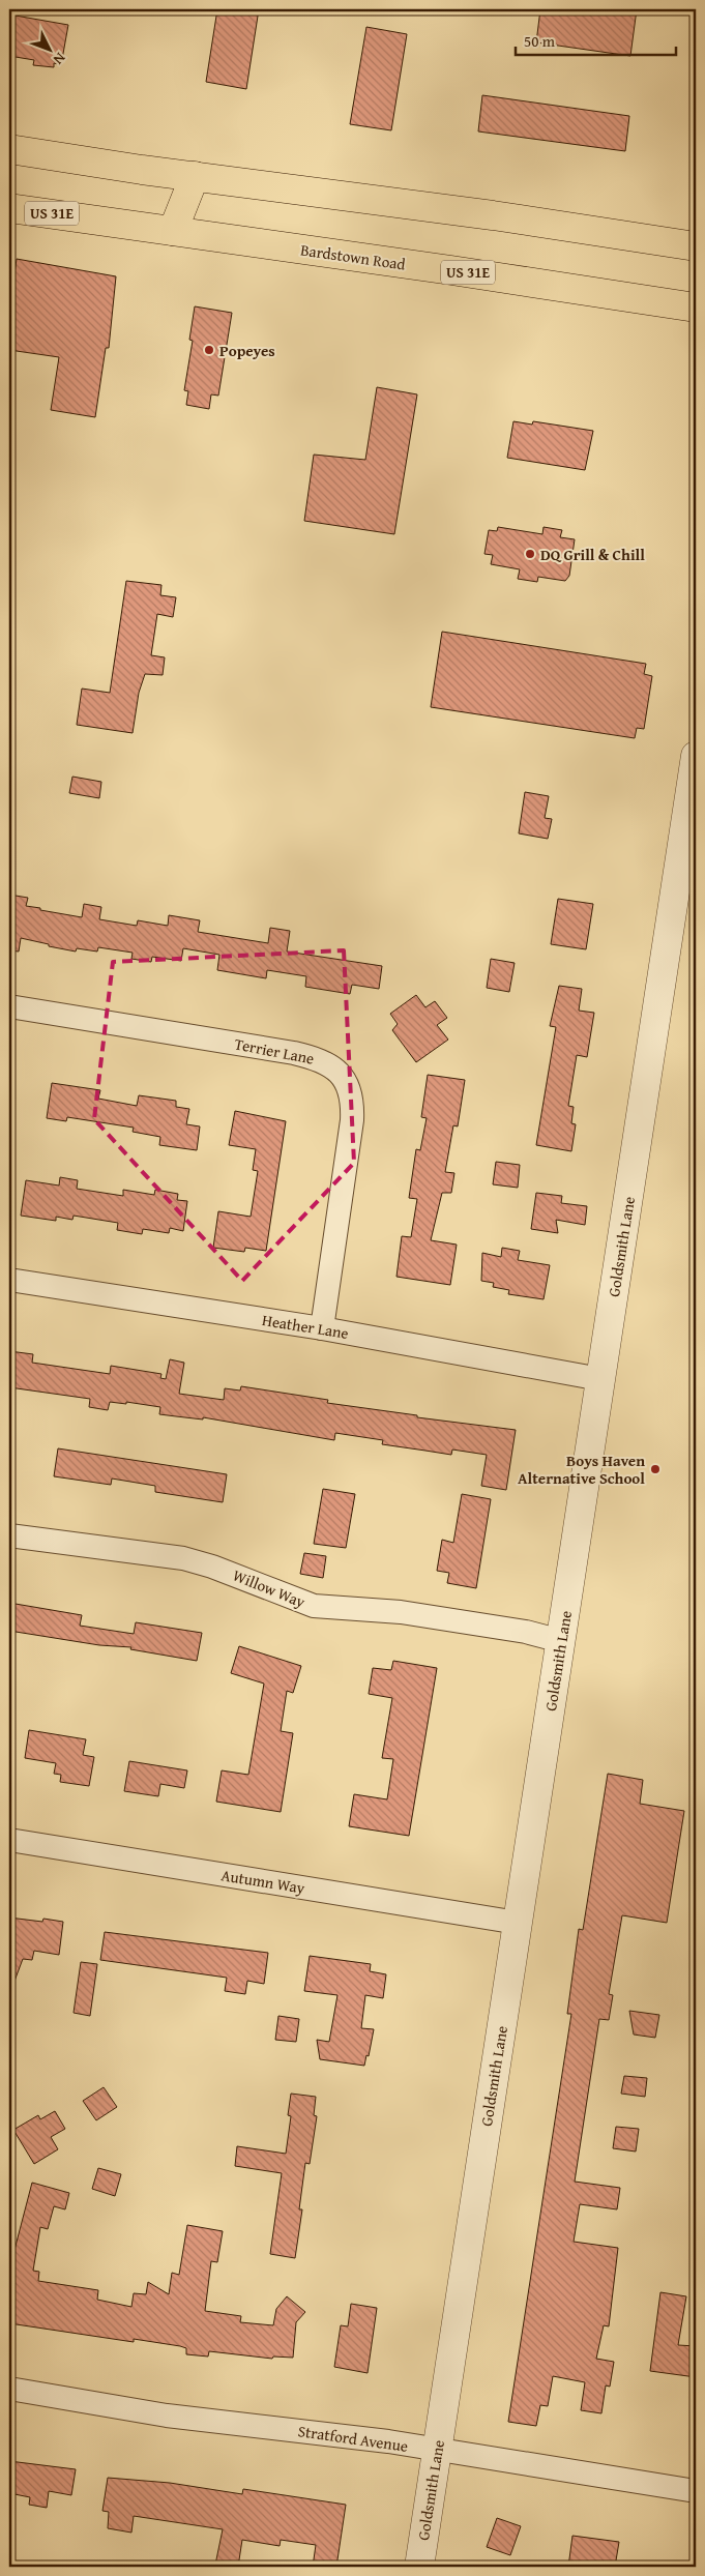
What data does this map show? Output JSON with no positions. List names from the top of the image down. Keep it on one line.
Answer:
{"streets":{"main road":["US 31E","Bardstown Road"],"street":["Terrier Lane","Goldsmith Lane","Heather Lane","Willow Way","Autumn Way","Stratford Avenue"]},"crossings":[["Terrier Lane","Heather Lane"],["Goldsmith Lane","Heather Lane"],["Goldsmith Lane","Willow Way"],["Goldsmith Lane","Autumn Way"],["Goldsmith Lane","Stratford Avenue"]],"places":["Popeyes","DQ Grill & Chill","Boys Haven Alternative School"],"scale_bar":"50 m","north":"bottom right"}
